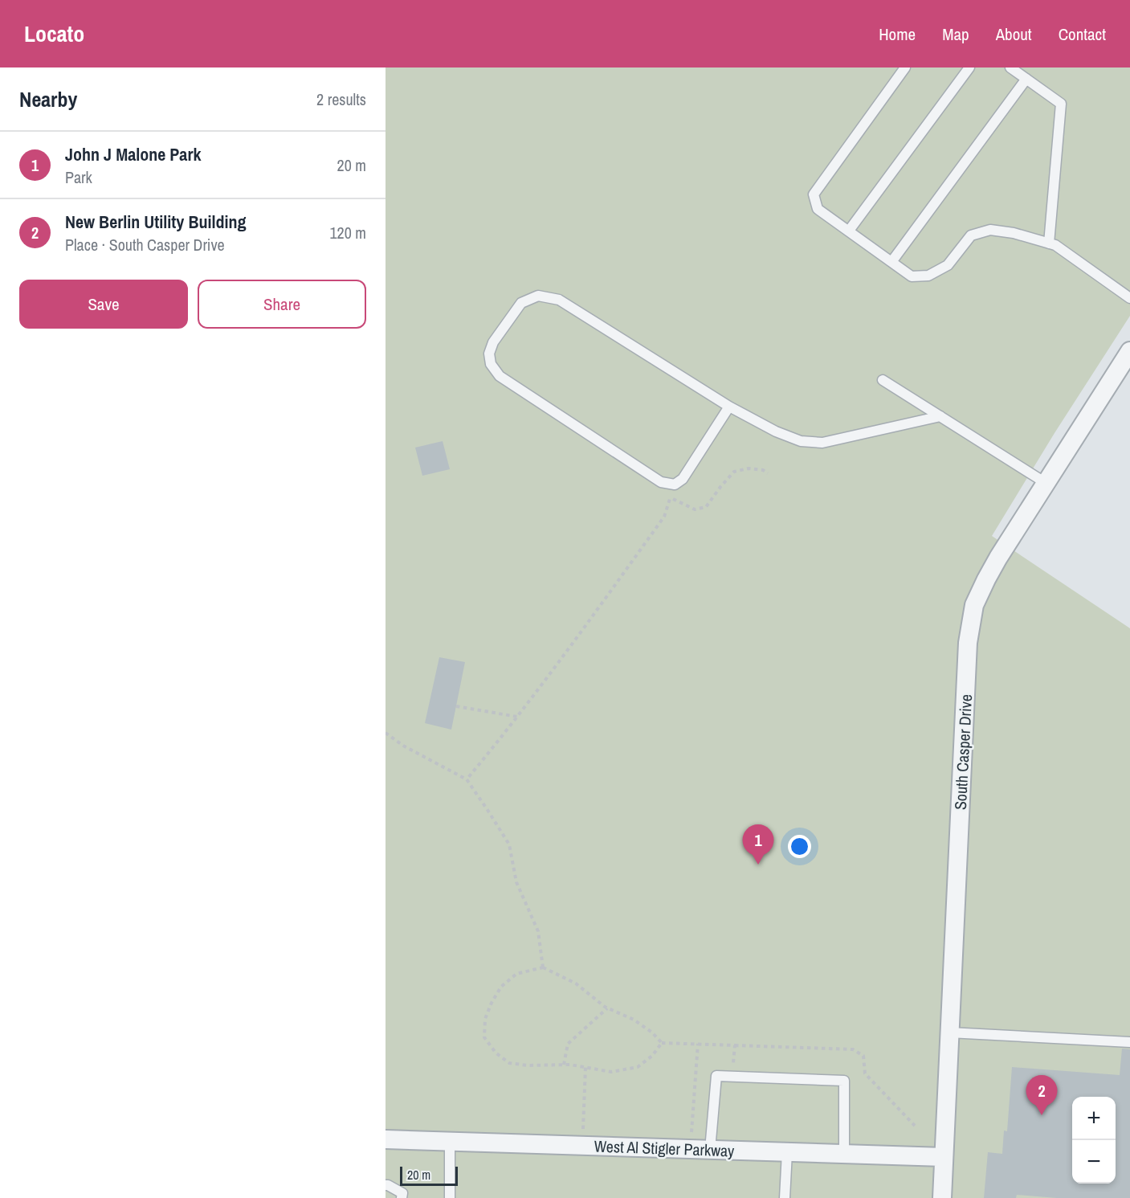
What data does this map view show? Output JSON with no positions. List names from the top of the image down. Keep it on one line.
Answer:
{"streets":{"street":["South Casper Drive","West Al Stigler Parkway"]},"crossings":[["South Casper Drive","West Al Stigler Parkway"]],"scale_bar":"20 m","page":{"header":"Locato","nav":["Home","Map","About","Contact"],"heading":["Nearby","2 results"],"list":[{"mark":"1","name":"John J Malone Park","note":"Park","value":"20 m"},{"mark":"2","name":"New Berlin Utility Building","note":"Place · South Casper Drive","value":"120 m"}],"buttons":["Save","Share"],"pins":["1","2"],"map_buttons":["+","−"],"scale":"20 m"}}
